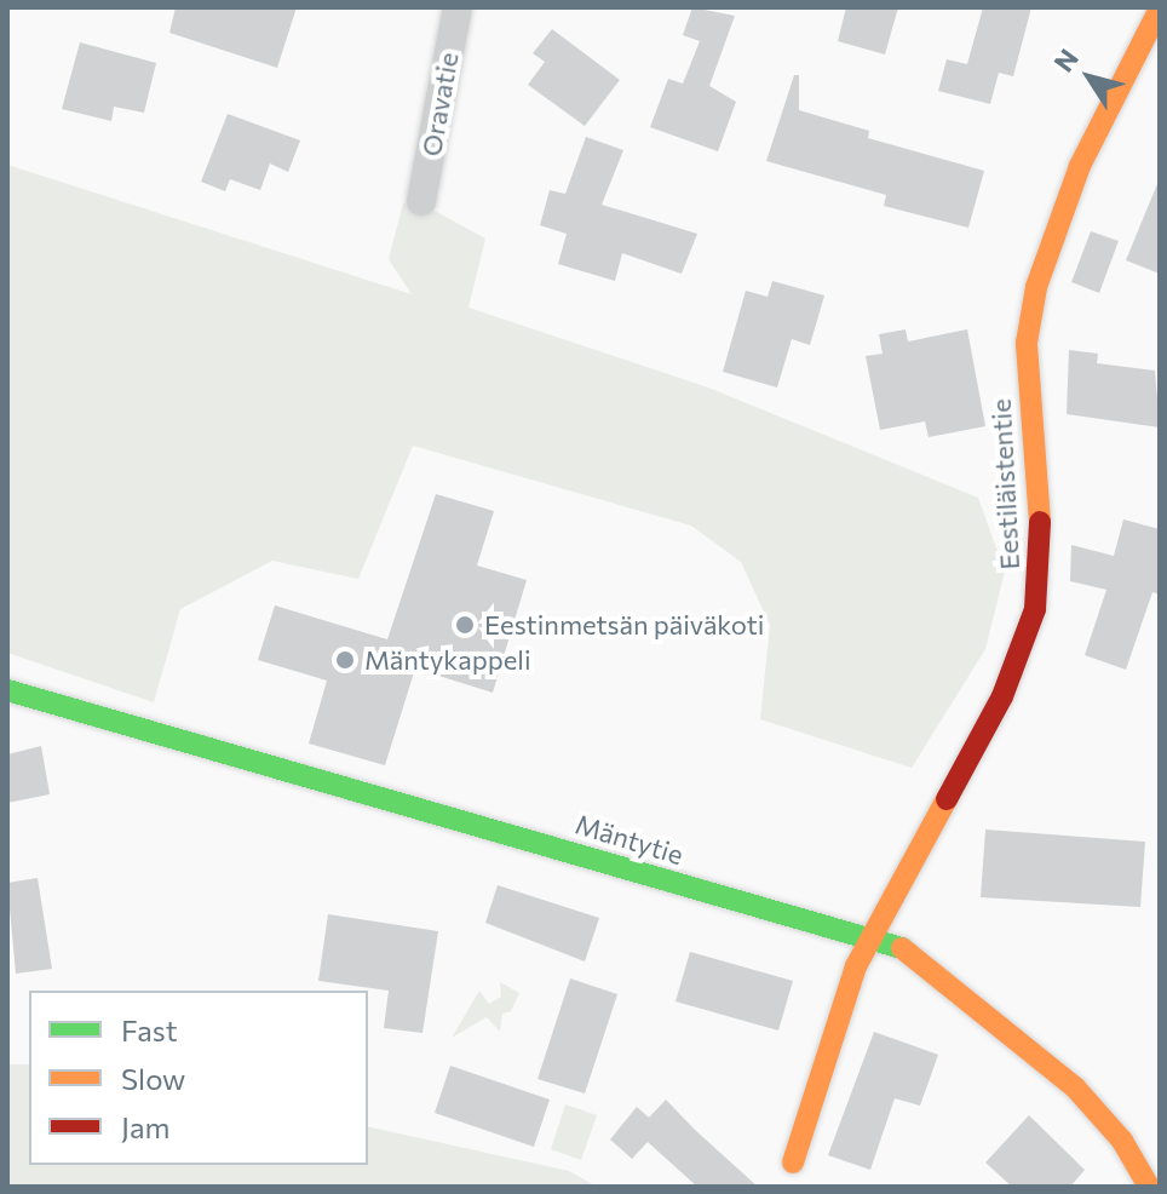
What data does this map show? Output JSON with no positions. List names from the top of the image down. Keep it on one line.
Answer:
{"streets":{"street":["Oravatie","Eestiläistentie","Mäntytie"]},"crossings":[["Eestiläistentie","Mäntytie"]],"places":["Eestinmetsän päiväkoti","Mäntykappeli"],"legend":["Fast","Slow","Jam"],"north":"top left"}
